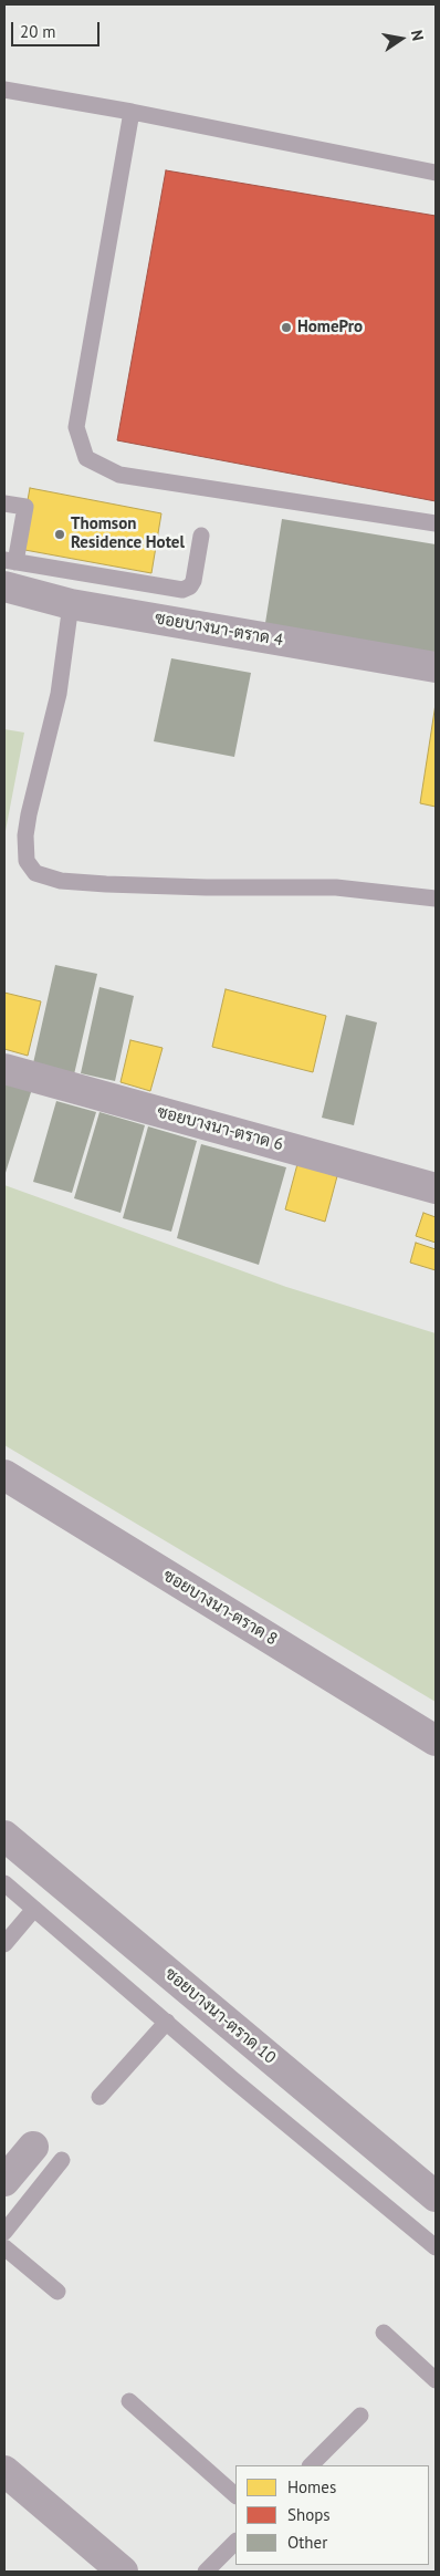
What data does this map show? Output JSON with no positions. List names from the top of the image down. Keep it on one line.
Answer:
{"streets":{"street":["ซอยบางนา-ตราด 4","ซอยบางนา-ตราด 6","ซอยบางนา-ตราด 8","ซอยบางนา-ตราด 10"]},"places":["HomePro","Thomson Residence Hotel"],"legend":["Homes","Shops","Other"],"scale_bar":"20 m","north":"right"}
